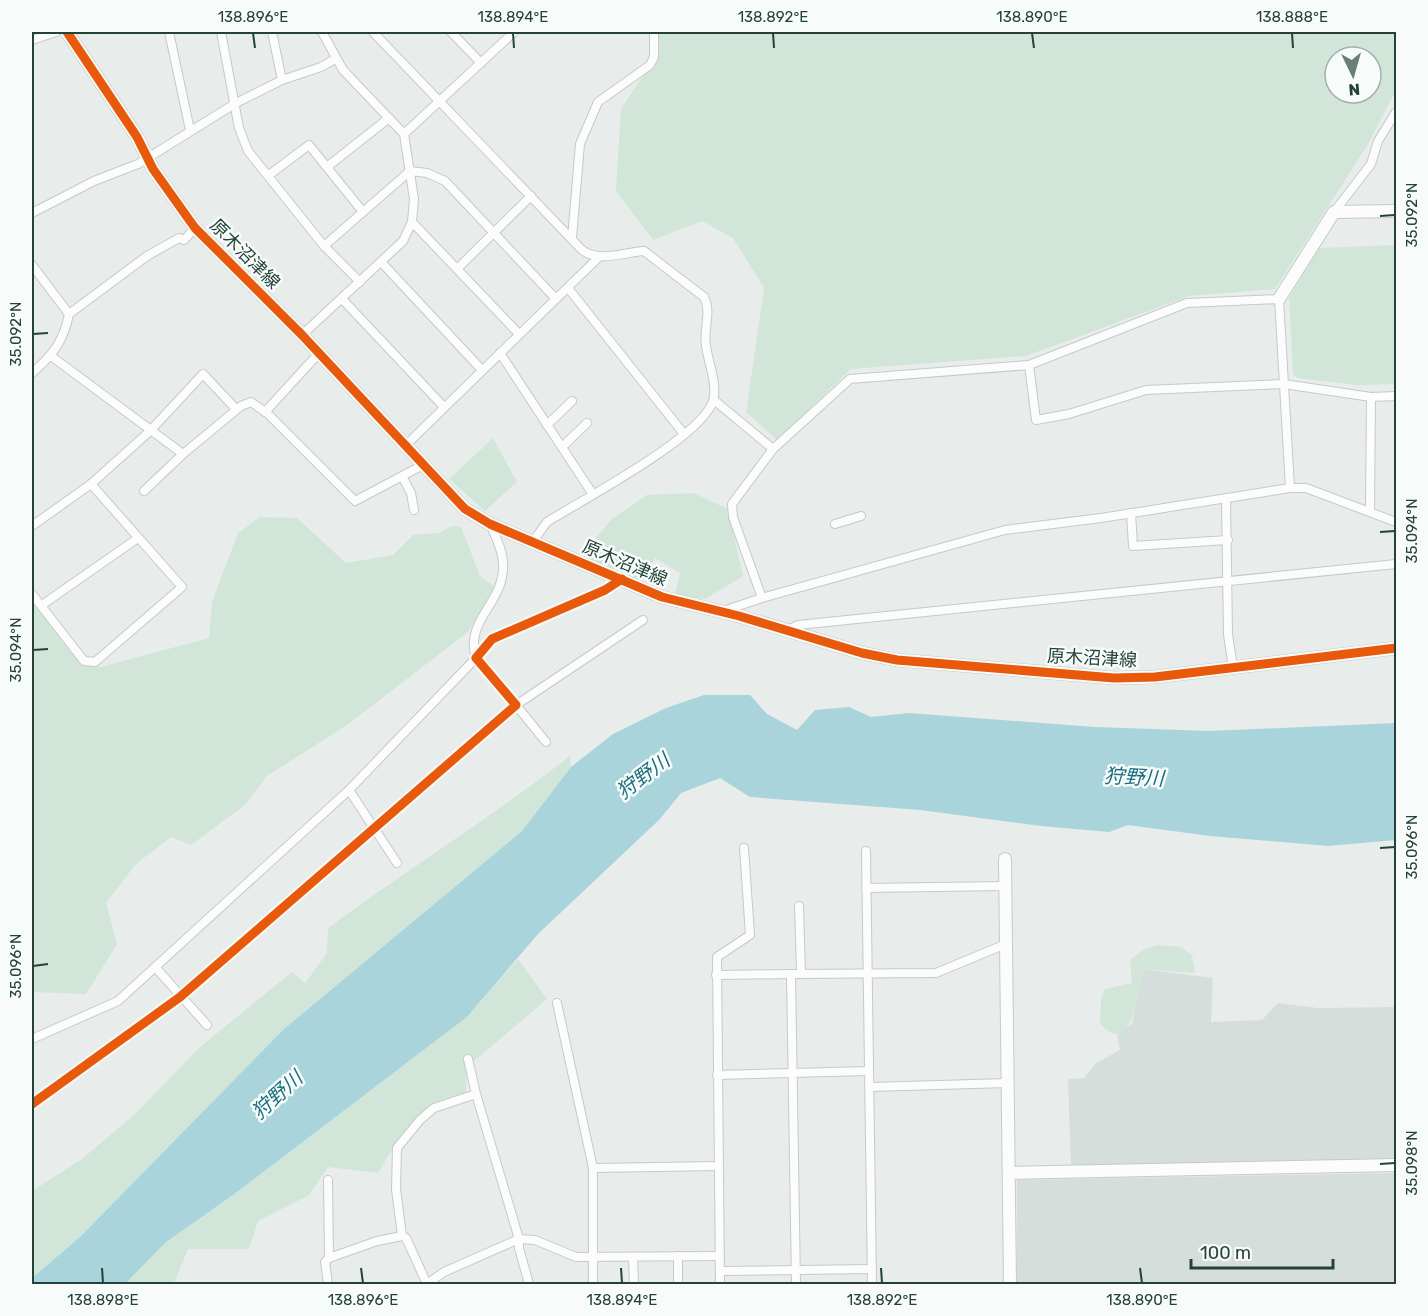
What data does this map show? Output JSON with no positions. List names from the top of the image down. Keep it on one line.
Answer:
{"streets":{"main road":["原木沼津線"]},"water":["狩野川"],"scale_bar":"100 m","north":"bottom","coordinates":["138.896°E","138.894°E","138.892°E","138.890°E","138.888°E","35.092°N","35.094°N","35.096°N","35.098°N","138.898°E"]}
